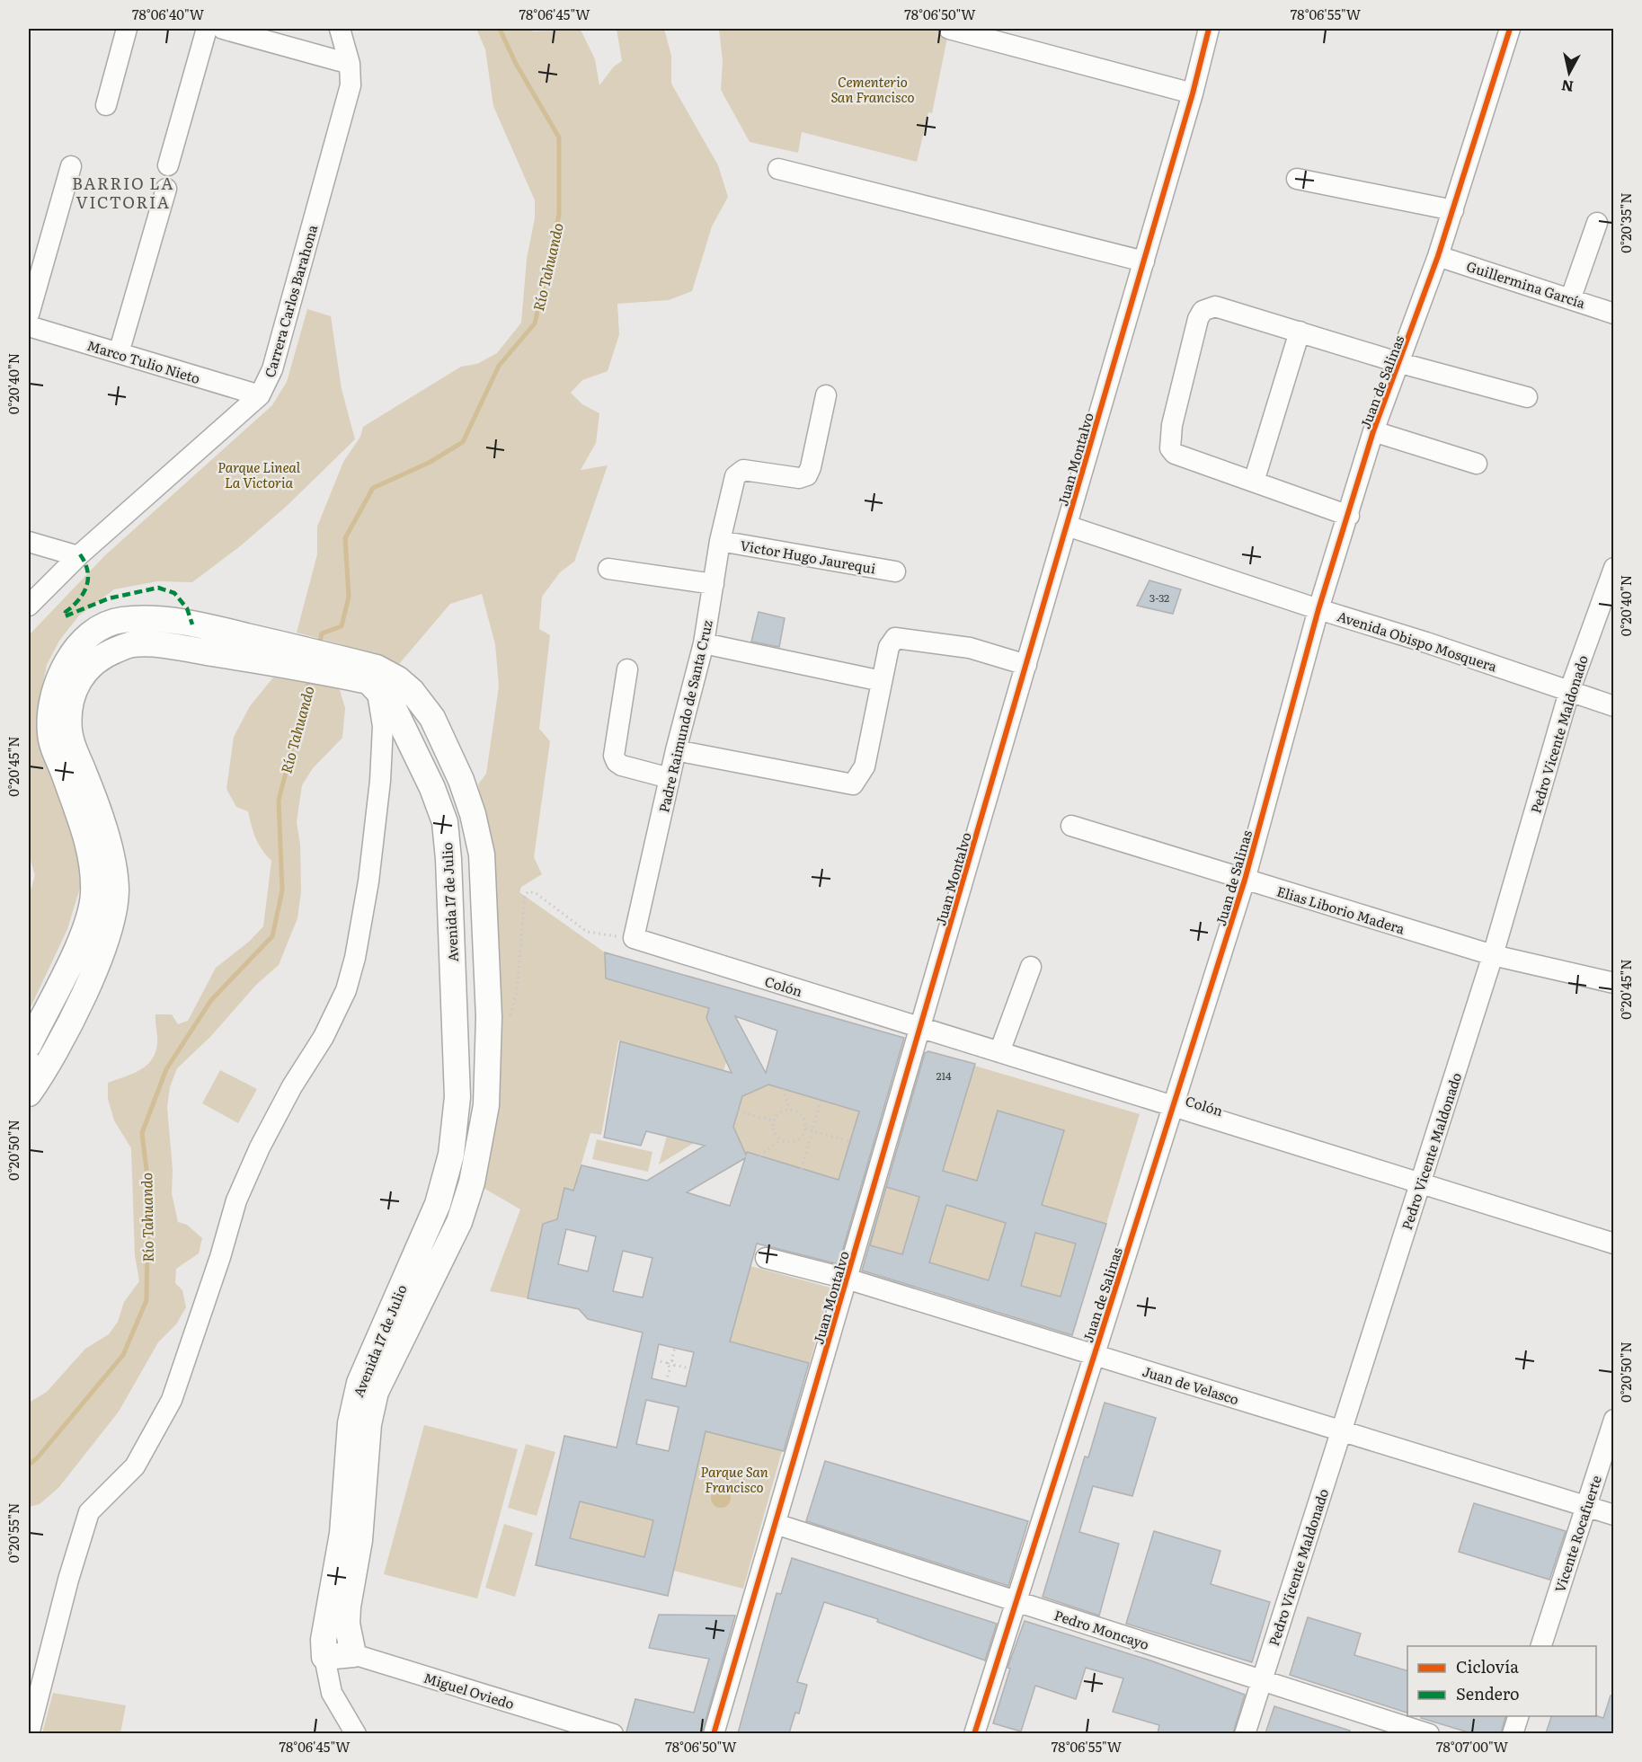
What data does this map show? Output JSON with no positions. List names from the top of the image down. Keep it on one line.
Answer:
{"streets":{"main road":["Avenida 17 de Julio","Miguel Oviedo"],"street":["Guillermina García","Carrera Carlos Barahona","Marco Tulio Nieto","Juan de Salinas","Juan Montalvo","Victor Hugo Jaurequi","Avenida Obispo Mosquera","Padre Raimundo de Santa Cruz","Pedro Vicente Maldonado","Elias Liborio Madera","Colón","Juan de Velasco","Vicente Rocafuerte","Pedro Moncayo"]},"crossings":[["Guillermina García","Juan de Salinas"],["Carrera Carlos Barahona","Marco Tulio Nieto"],["Juan de Salinas","Avenida Obispo Mosquera"],["Juan de Salinas","Elias Liborio Madera"],["Juan de Salinas","Colón"],["Juan de Salinas","Juan de Velasco"],["Juan de Salinas","Pedro Moncayo"],["Juan Montalvo","Avenida Obispo Mosquera"],["Juan Montalvo","Colón"],["Juan Montalvo","Juan de Velasco"],["Juan Montalvo","Pedro Moncayo"],["Victor Hugo Jaurequi","Padre Raimundo de Santa Cruz"],["Avenida Obispo Mosquera","Pedro Vicente Maldonado"],["Padre Raimundo de Santa Cruz","Colón"],["Pedro Vicente Maldonado","Elias Liborio Madera"],["Pedro Vicente Maldonado","Colón"],["Pedro Vicente Maldonado","Juan de Velasco"],["Pedro Vicente Maldonado","Pedro Moncayo"],["Avenida 17 de Julio","Miguel Oviedo"],["Juan de Velasco","Vicente Rocafuerte"]],"districts":["BARRIO LA VICTORIA"],"water":["Río Tahuando"],"parks":["Cementerio San Francisco","Parque Lineal La Victoria","Parque San Francisco"],"house_numbers":["3-32","214"],"legend":["Ciclovía","Sendero"],"north":"bottom","coordinates":["78°06'40\"W","78°06'45\"W","78°06'50\"W","78°06'55\"W","0°20'35\"N","0°20'40\"N","0°20'45\"N","0°20'50\"N","0°20'55\"N","78°07'00\"W"]}
